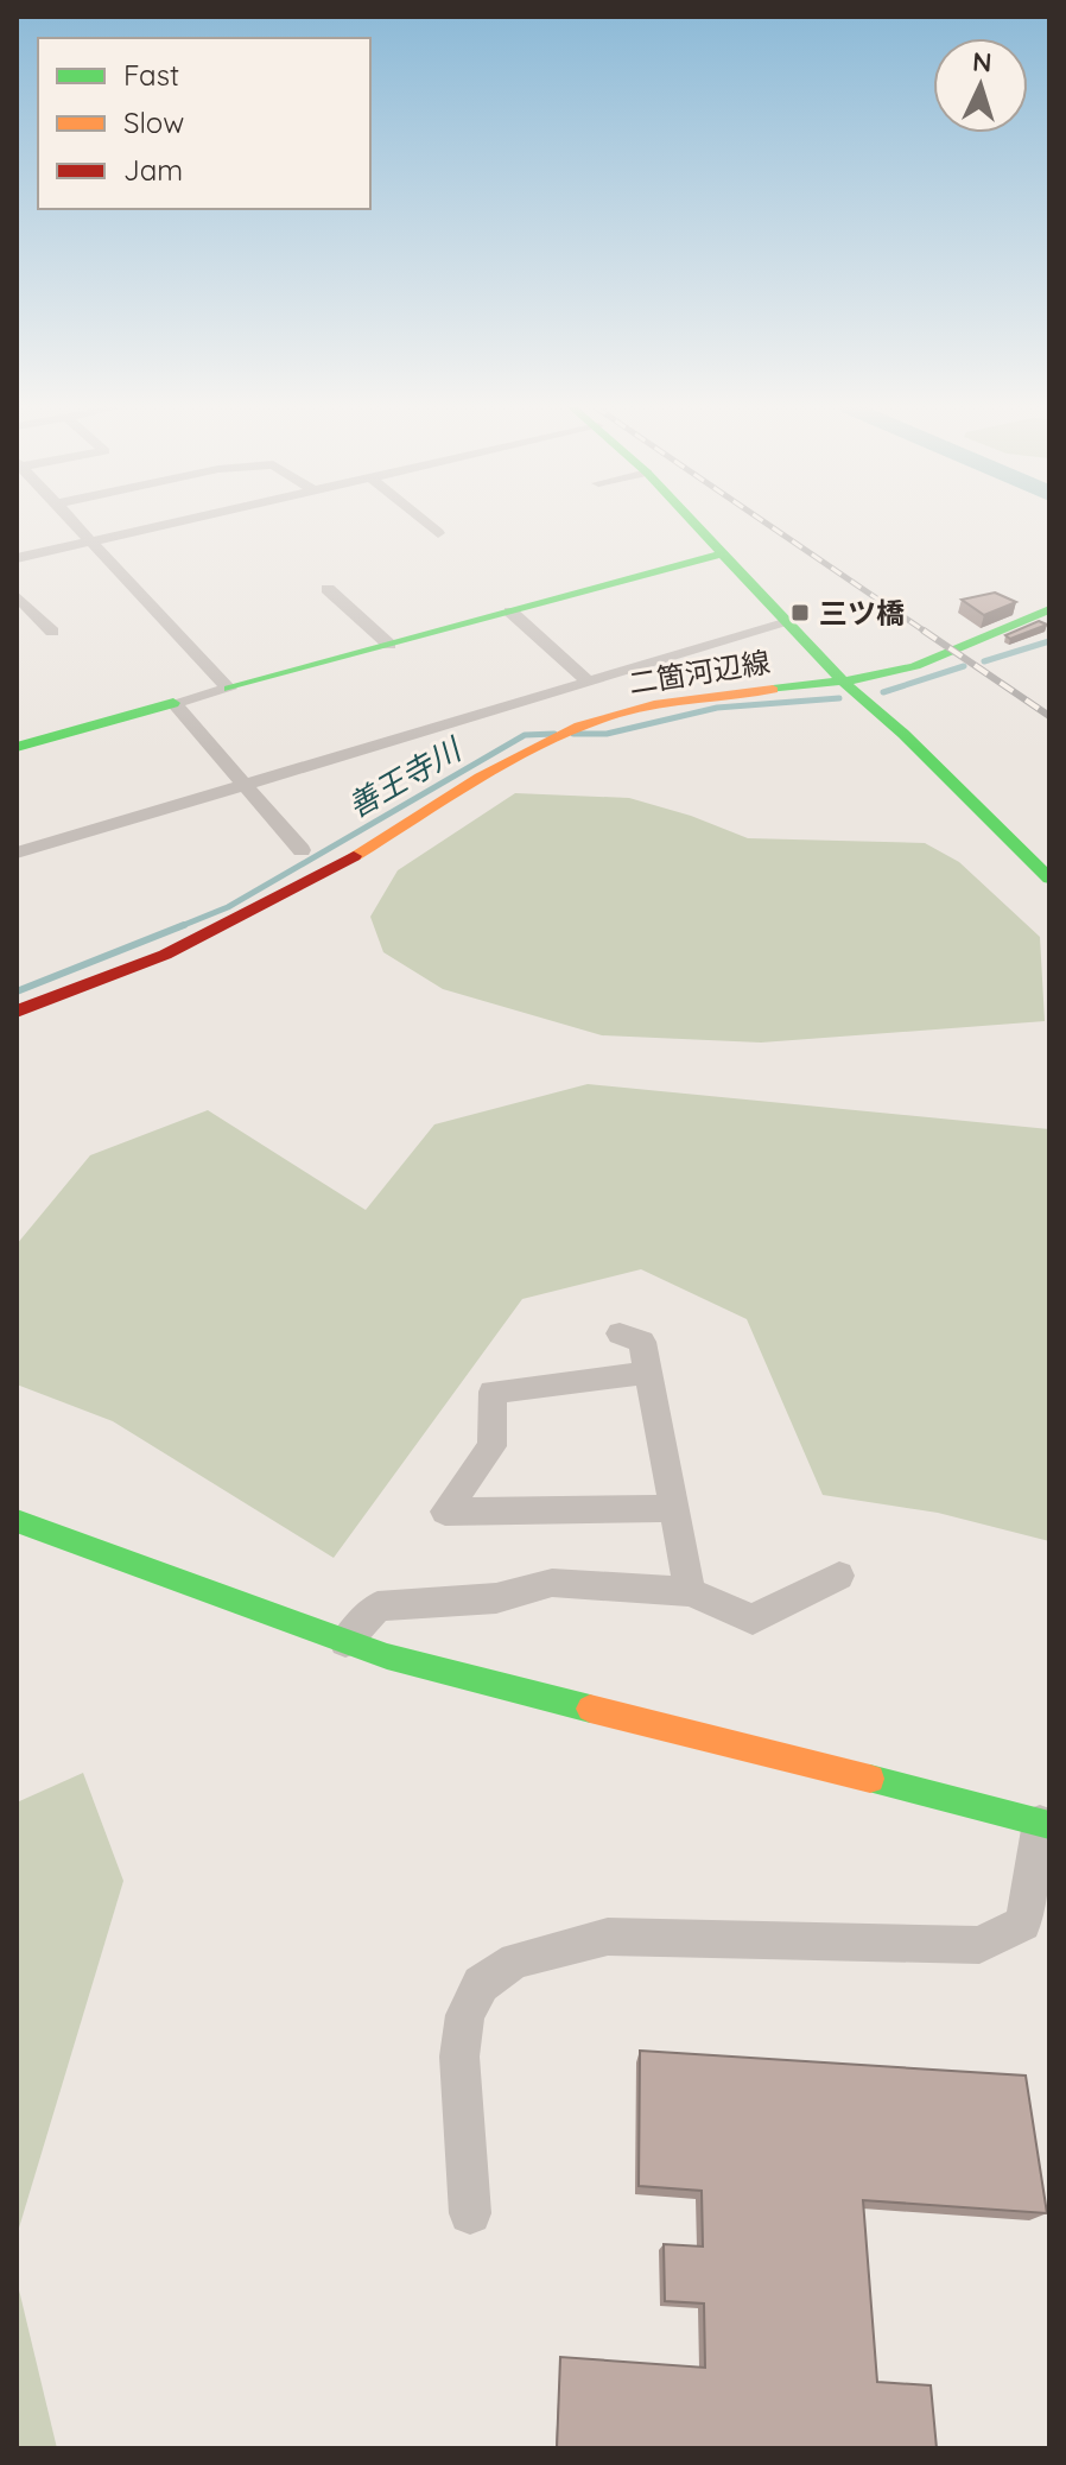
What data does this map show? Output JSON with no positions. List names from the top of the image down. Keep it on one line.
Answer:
{"streets":{"street":["二箇河辺線"]},"water":["善王寺川"],"places":{"transit":["三ツ橋"]},"legend":["Fast","Slow","Jam"],"north":"top"}
